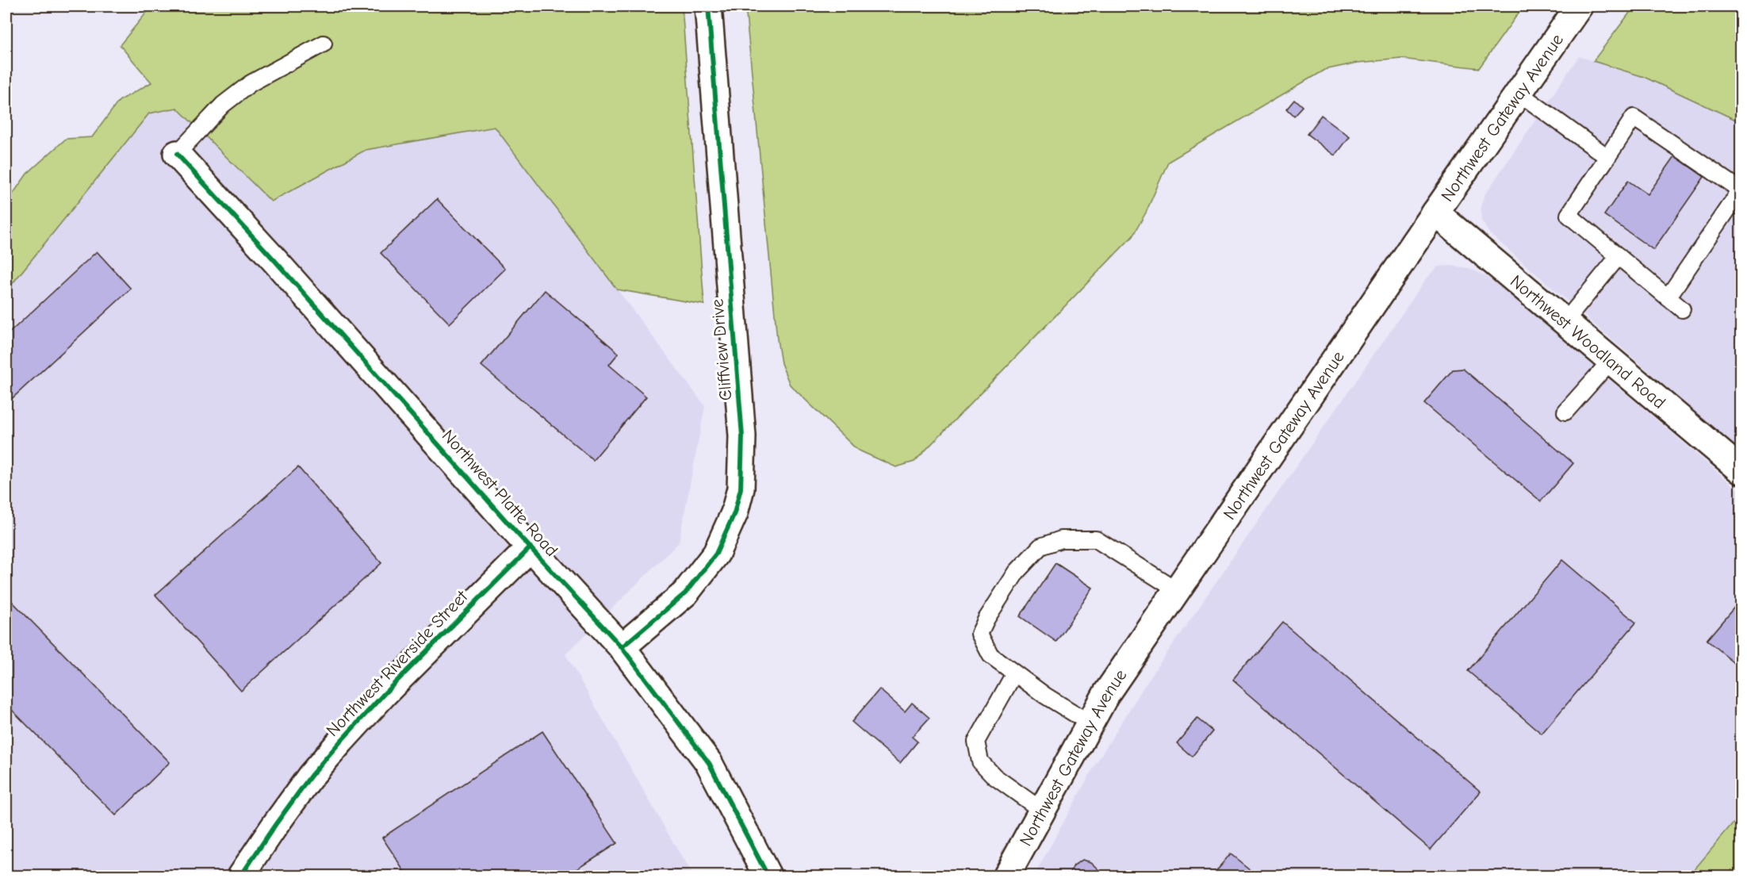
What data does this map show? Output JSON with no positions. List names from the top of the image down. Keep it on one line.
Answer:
{"streets":{"street":["Northwest Gateway Avenue","Northwest Woodland Road","Cliffview Drive","Northwest Platte Road","Northwest Riverside Street"]},"crossings":[["Northwest Gateway Avenue","Northwest Woodland Road"],["Cliffview Drive","Northwest Platte Road"],["Northwest Platte Road","Northwest Riverside Street"]]}
